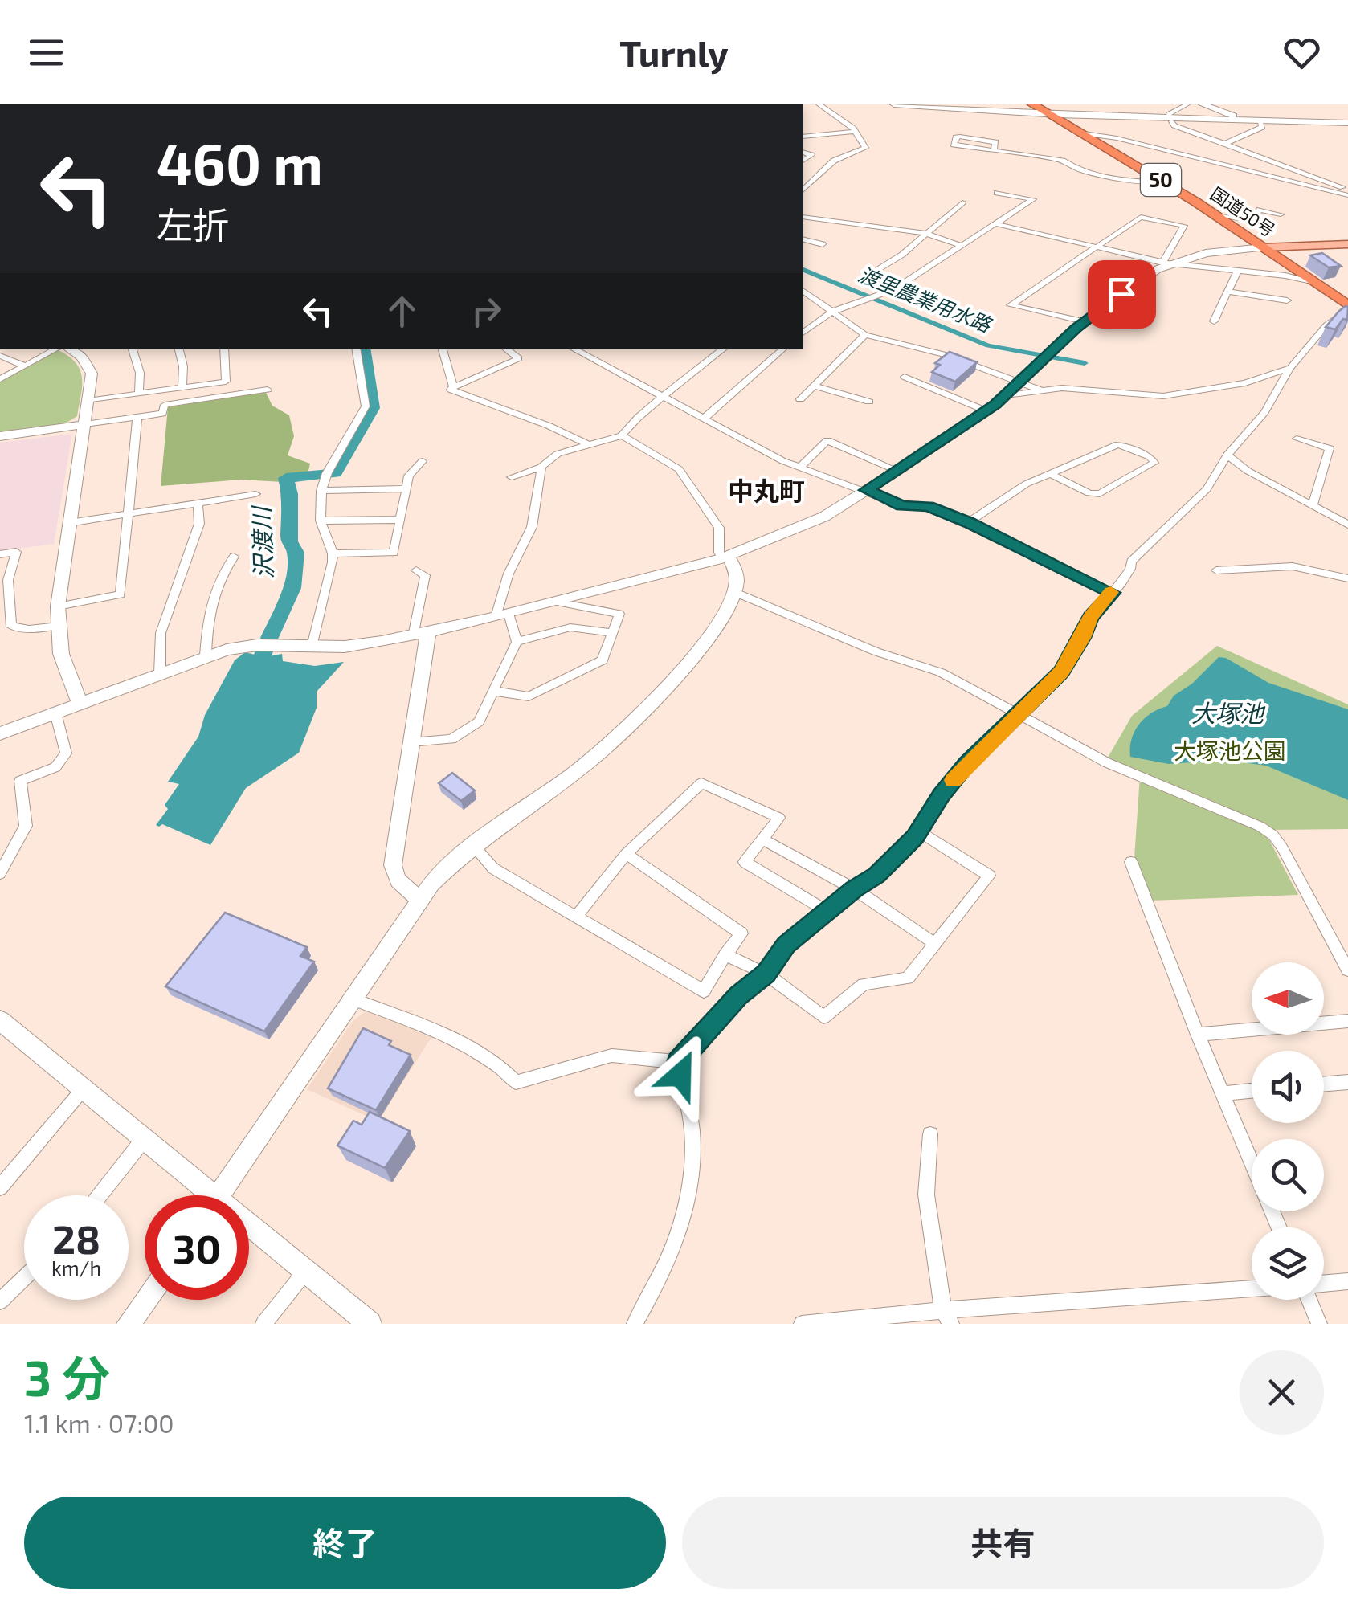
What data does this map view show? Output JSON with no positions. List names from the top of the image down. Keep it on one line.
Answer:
{"streets":{"highway":["50","国道50号"]},"districts":["中丸町"],"water":["渡里農業用水路","沢渡川","大塚池"],"parks":["大塚池公園"],"north":"left","page":{"header":"Turnly","turn":["460 m","左折"],"speed":"28 km/h","limit":"30","heading":["3 分","1.1 km · 07:00"],"buttons":["終了","共有"]}}
